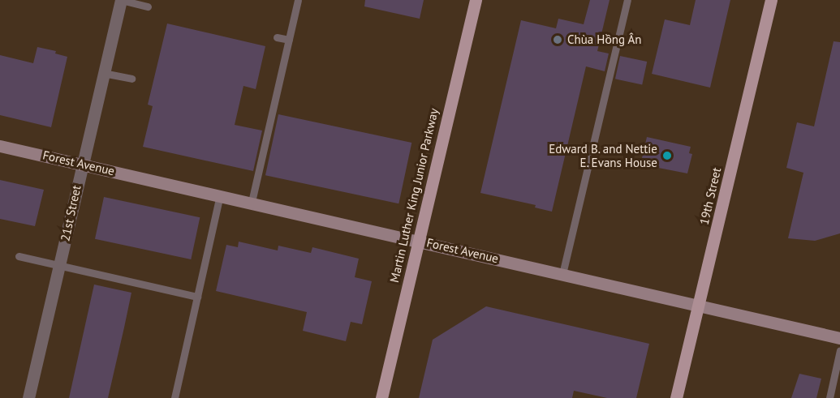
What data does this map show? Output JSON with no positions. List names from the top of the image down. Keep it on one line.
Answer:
{"streets":{"main road":["Forest Avenue","Martin Luther King Junior Parkway","19th Street"],"street":["21st Street"]},"crossings":[["Forest Avenue","Martin Luther King Junior Parkway"],["Forest Avenue","19th Street"],["Forest Avenue","21st Street"]],"places":["Chùa Hồng Ân","Edward B. and Nettie E. Evans House"]}
